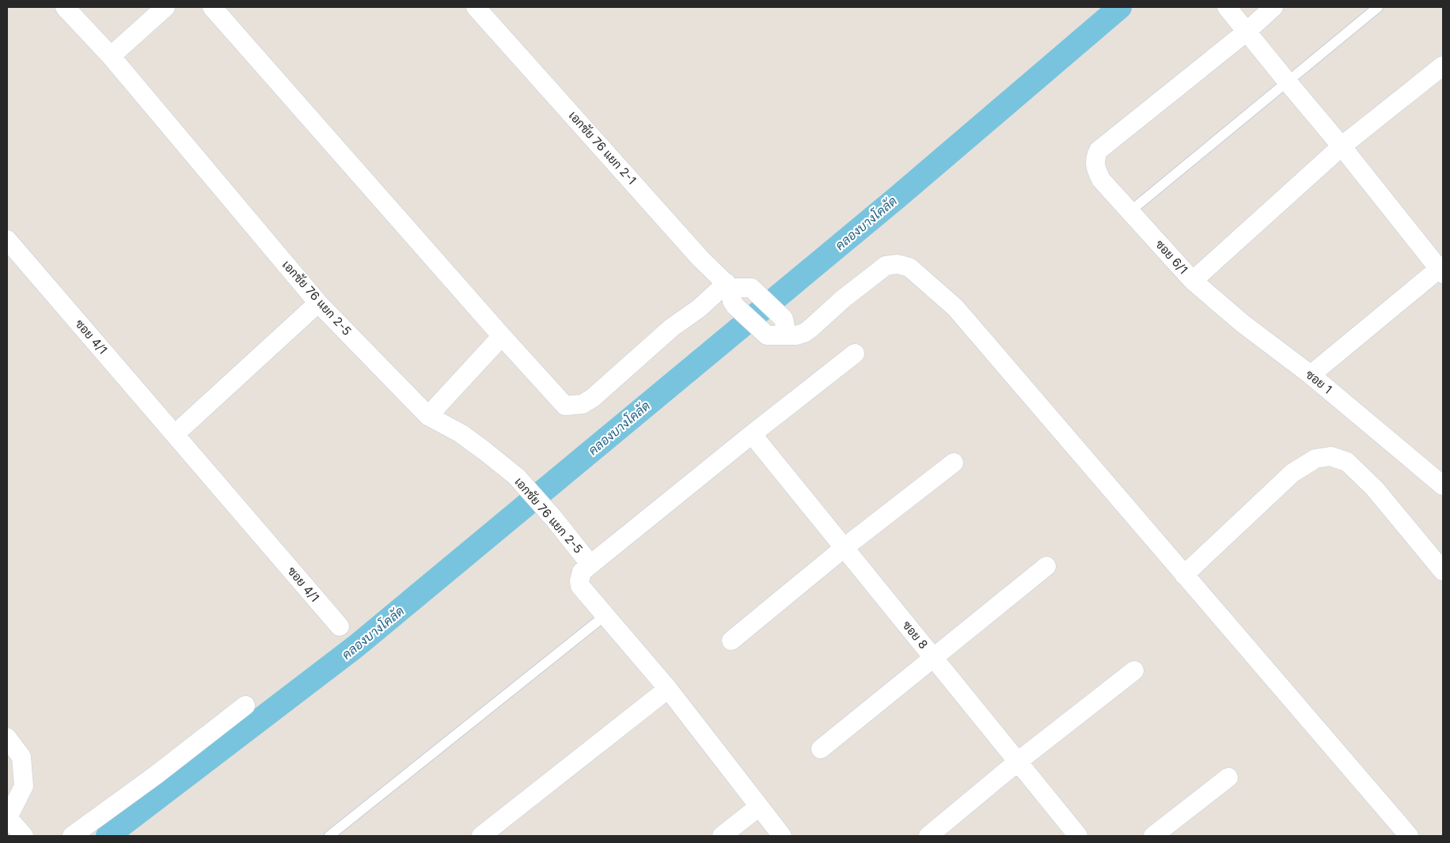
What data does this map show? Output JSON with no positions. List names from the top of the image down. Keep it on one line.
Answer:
{"streets":{"street":["เอกชัย 76 แยก 2-1","ซอย 6/1","เอกชัย 76 แยก 2-5","ซอย 4/1","ซอย 1","ซอย 8"]},"crossings":[["ซอย 6/1","ซอย 1"]],"water":["คลองบางโคลัด"]}
